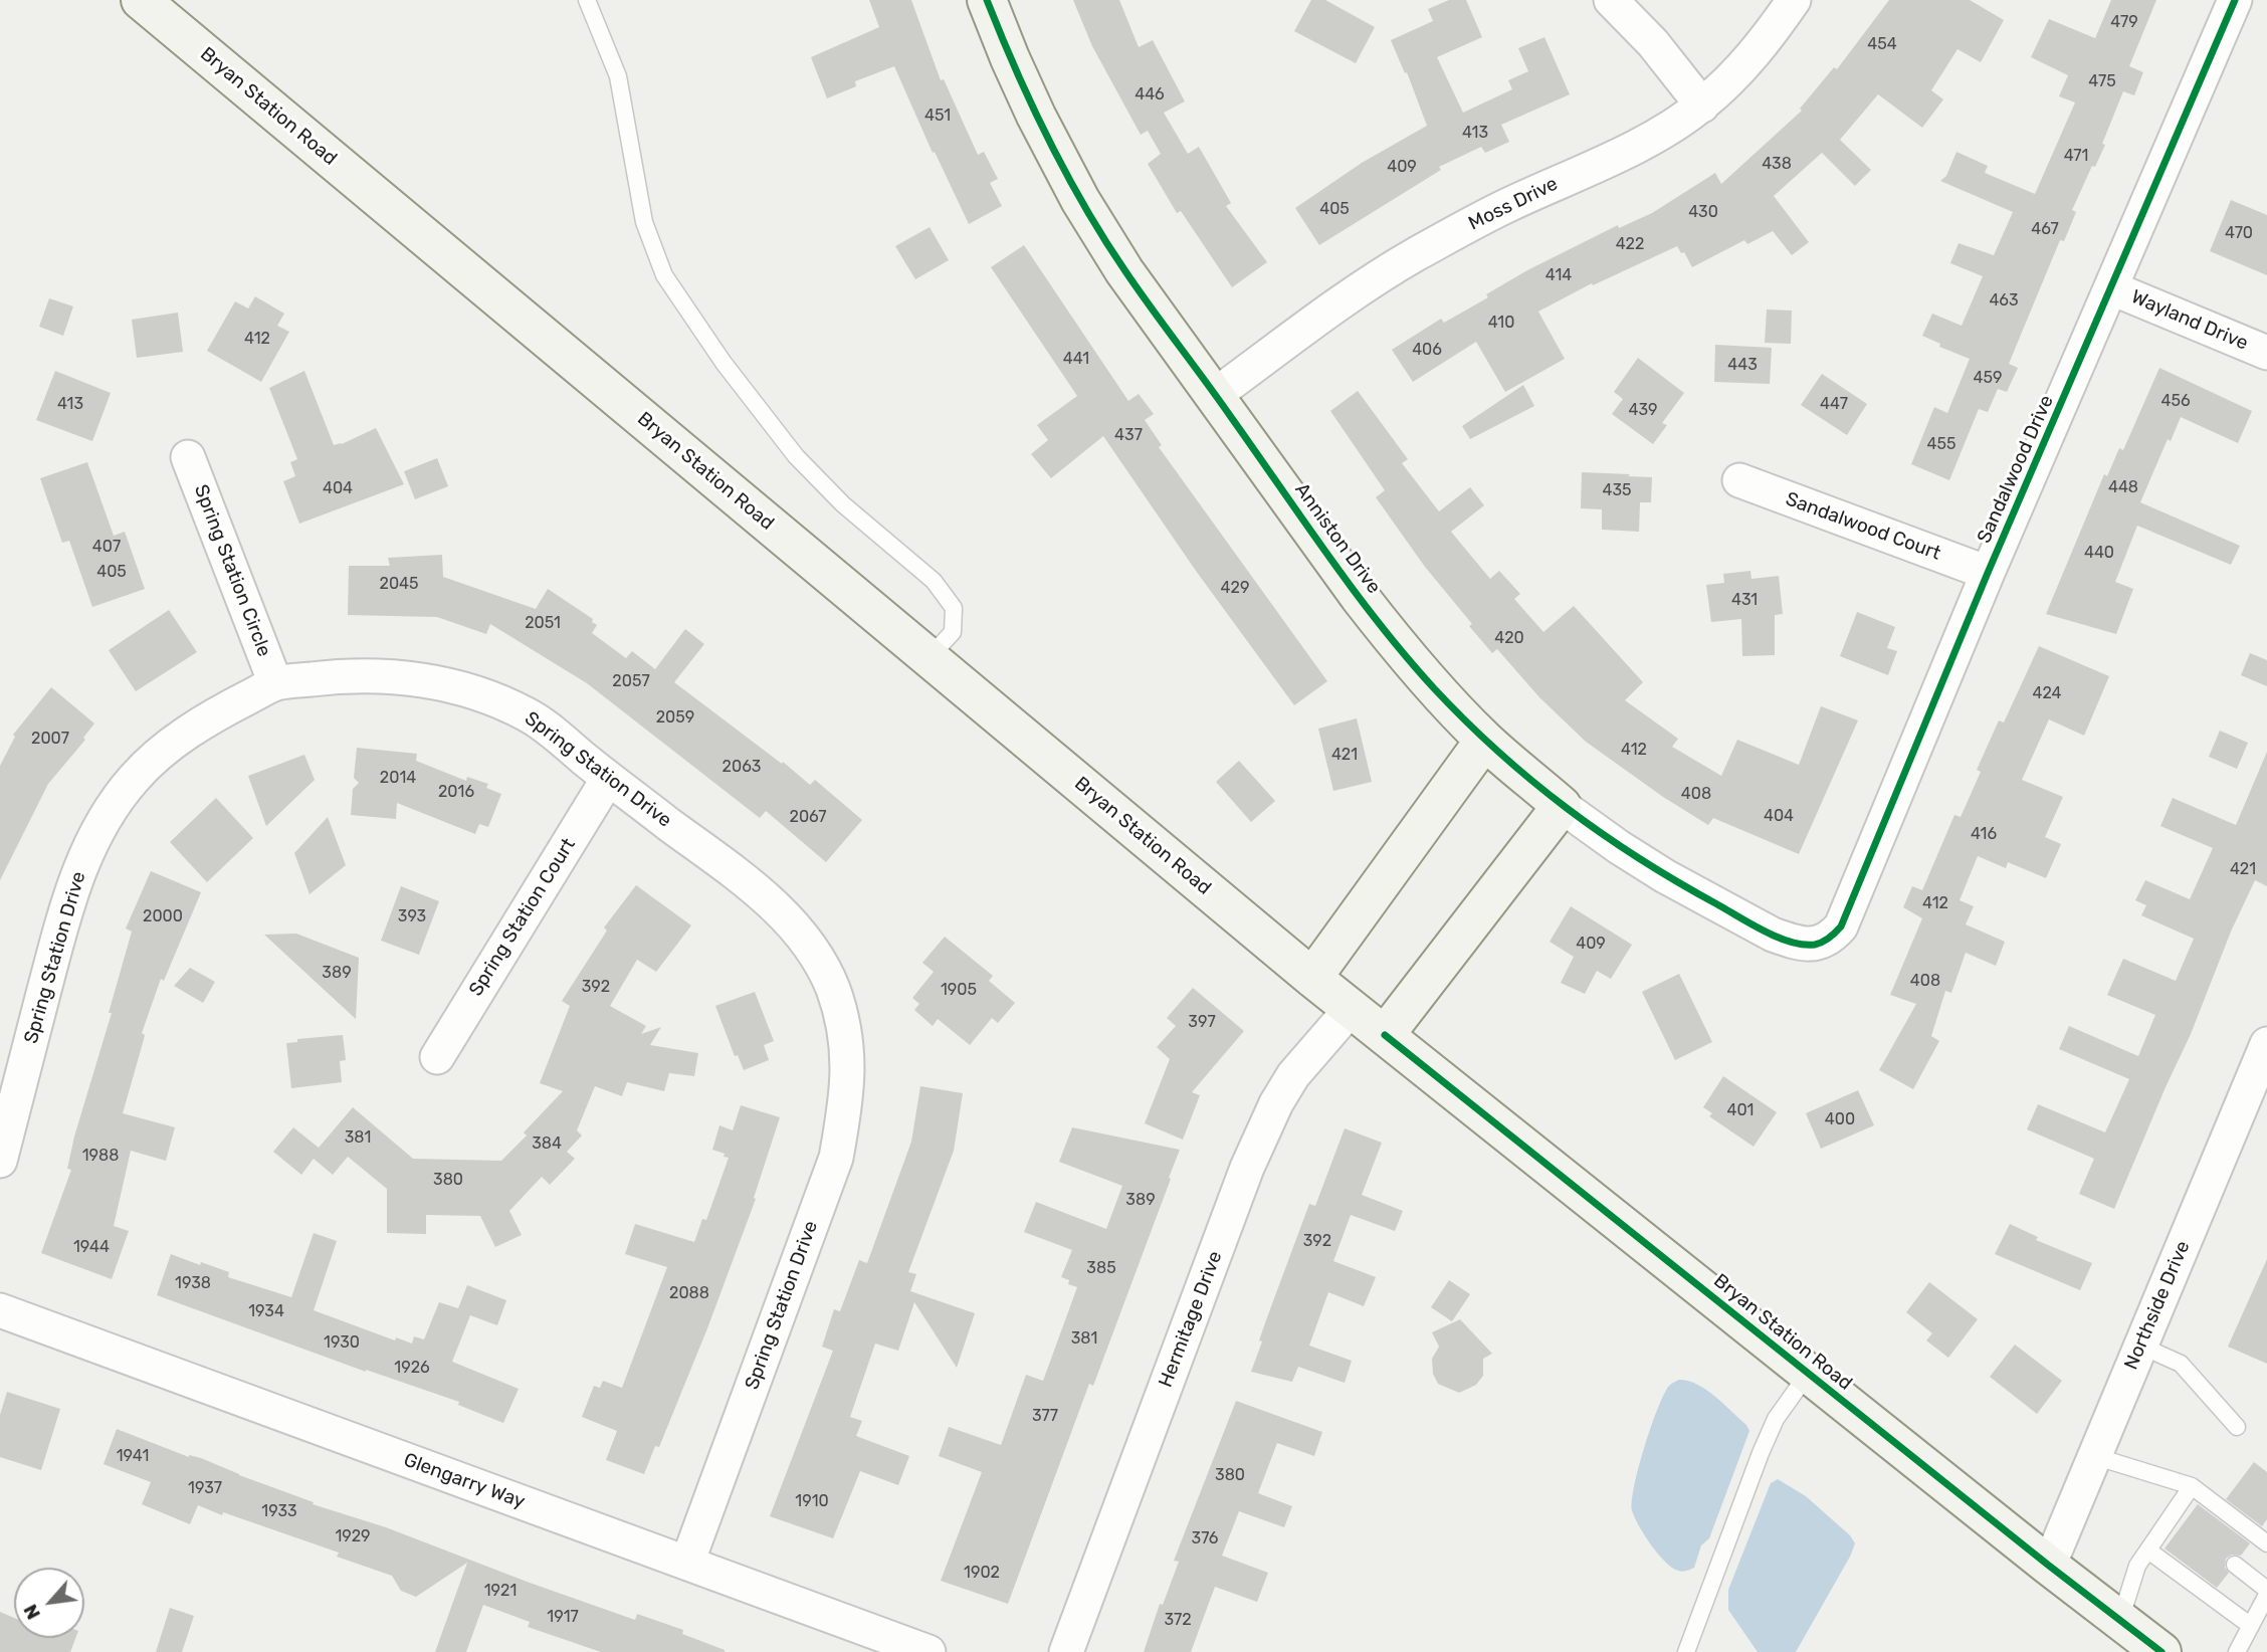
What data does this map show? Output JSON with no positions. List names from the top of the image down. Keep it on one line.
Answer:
{"streets":{"main road":["Bryan Station Road","Anniston Drive"],"street":["Moss Drive","Wayland Drive","Sandalwood Drive","Sandalwood Court","Spring Station Circle","Spring Station Drive","Spring Station Court","Northside Drive","Hermitage Drive","Glengarry Way"]},"crossings":[["Bryan Station Road","Northside Drive"],["Bryan Station Road","Hermitage Drive"],["Moss Drive","Anniston Drive"],["Wayland Drive","Sandalwood Drive"],["Sandalwood Drive","Sandalwood Court"],["Sandalwood Drive","Anniston Drive"],["Spring Station Circle","Spring Station Drive"],["Spring Station Drive","Spring Station Court"],["Spring Station Drive","Glengarry Way"]],"house_numbers":["479","454","475","446","451","413","471","438","409","405","430","467","470","422","414","463","410","412","406","441","443","459","456","413","447","439","437","455","448","404","435","407","440","405","2045","429","431","2051","420","2057","424","2059","2007","412","421","2063","2014","2016","408","404","2067","416","421","412","2000","393","409","389","408","392","1905","397","401","400","381","384","1988","380","389","392","1944","385","1938","2088","1934","381","1930","1926","377","1941","380","1937","1910","1933","1929","376","1902","1921","1917","372"],"north":"bottom left"}
